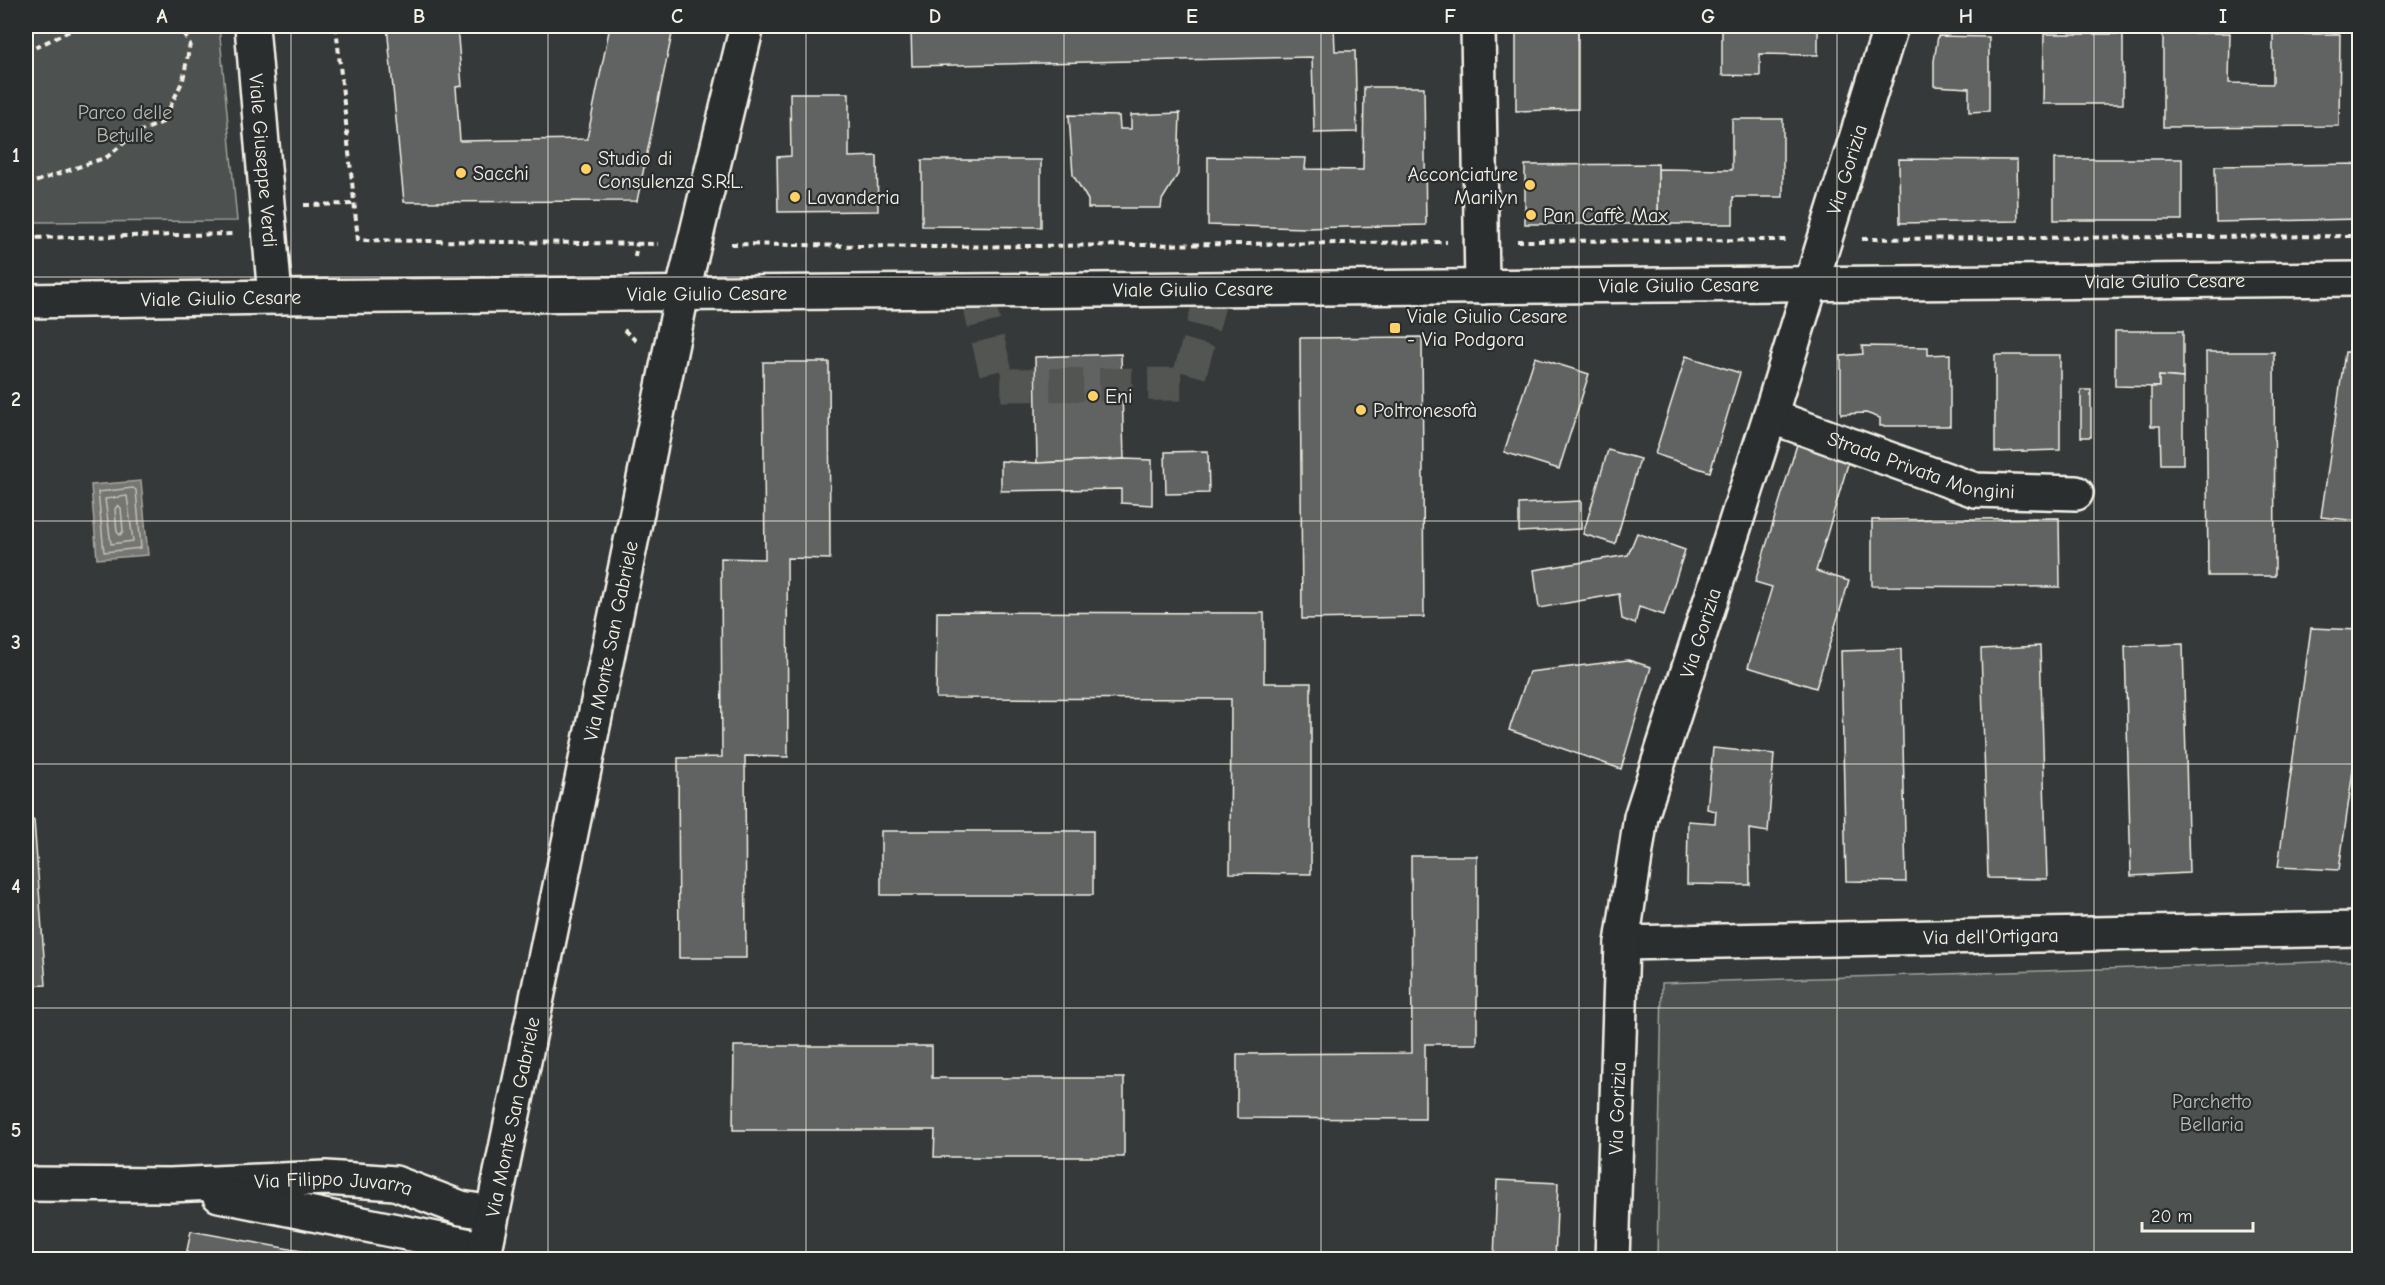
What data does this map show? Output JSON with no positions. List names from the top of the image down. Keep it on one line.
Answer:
{"streets":{"street":["Viale Giuseppe Verdi","Via Gorizia","Viale Giulio Cesare","Strada Privata Mongini","Via Monte San Gabriele","Via dell'Ortigara","Via Filippo Juvarra"]},"crossings":[["Viale Giuseppe Verdi","Viale Giulio Cesare"],["Via Gorizia","Viale Giulio Cesare"],["Via Gorizia","Strada Privata Mongini"],["Via Gorizia","Via dell'Ortigara"],["Viale Giulio Cesare","Via Monte San Gabriele"],["Via Monte San Gabriele","Via Filippo Juvarra"]],"parks":["Parco delle Betulle","Parchetto Bellaria"],"places":{"other":["Studio di Consulenza S.R.L.","Sacchi","Acconciature Marilyn","Lavanderia","Pan Caffè Max","Eni","Poltronesofà"],"transit":["Viale Giulio Cesare - Via Podgora"]},"scale_bar":"20 m","grid":{"columns":["A","B","C","D","E","F","G","H","I"],"rows":["1","2","3","4","5"]}}
